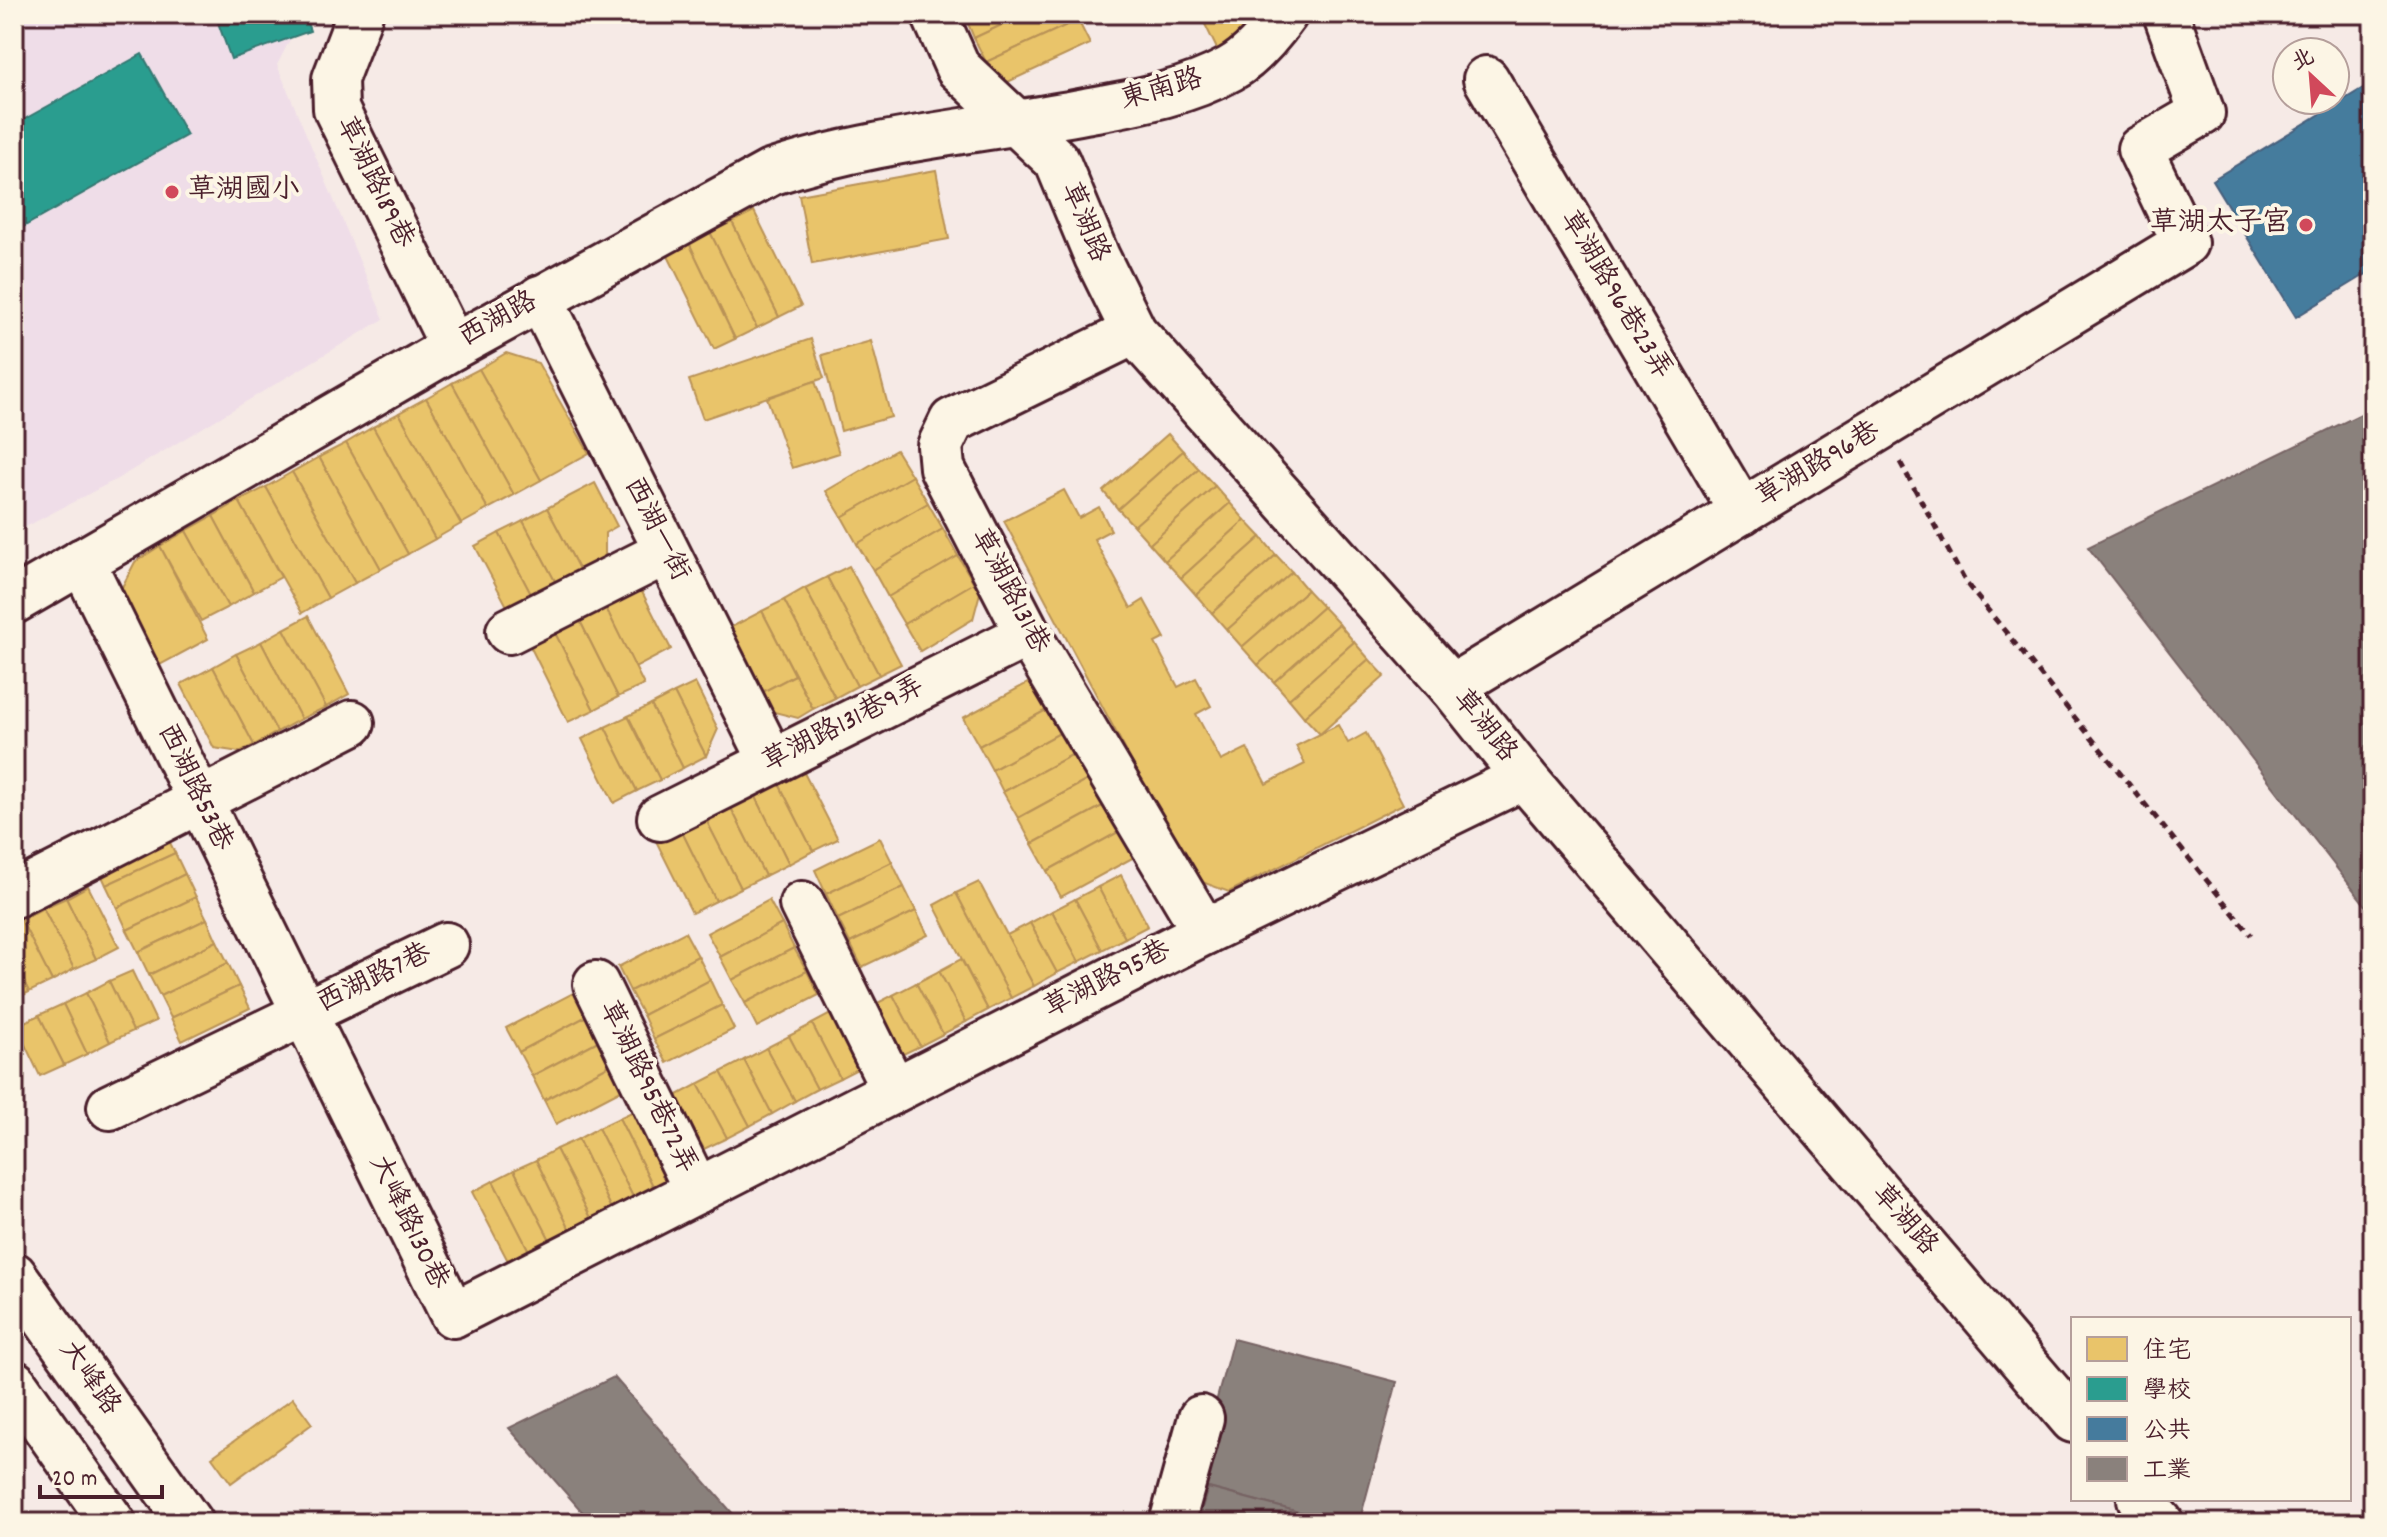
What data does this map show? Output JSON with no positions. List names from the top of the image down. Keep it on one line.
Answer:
{"streets":{"street":["東南路","草湖路189巷","草湖路","草湖路96巷23弄","西湖路","草湖路96巷","西湖一街","草湖路131巷","草湖路131巷9弄","西湖路53巷","西湖路7巷","草湖路95巷","草湖路95巷72弄","大峰路130巷","大峰路"]},"crossings":[["東南路","草湖路"],["東南路","西湖路"],["草湖路189巷","西湖路"],["草湖路","西湖路"],["草湖路","草湖路96巷"],["草湖路","草湖路131巷"],["草湖路","草湖路95巷"],["草湖路96巷23弄","草湖路96巷"],["西湖路","西湖一街"],["西湖路","西湖路53巷"],["西湖一街","草湖路131巷9弄"],["草湖路131巷","草湖路131巷9弄"],["草湖路131巷","草湖路95巷"],["西湖路53巷","西湖路7巷"],["西湖路53巷","大峰路130巷"],["西湖路7巷","大峰路130巷"],["草湖路95巷","草湖路95巷72弄"],["草湖路95巷","大峰路130巷"],["草湖路95巷72弄","大峰路130巷"]],"places":["草湖國小","草湖太子宮"],"legend":["住宅","學校","公共","工業"],"scale_bar":"20 m","north":"top left"}
